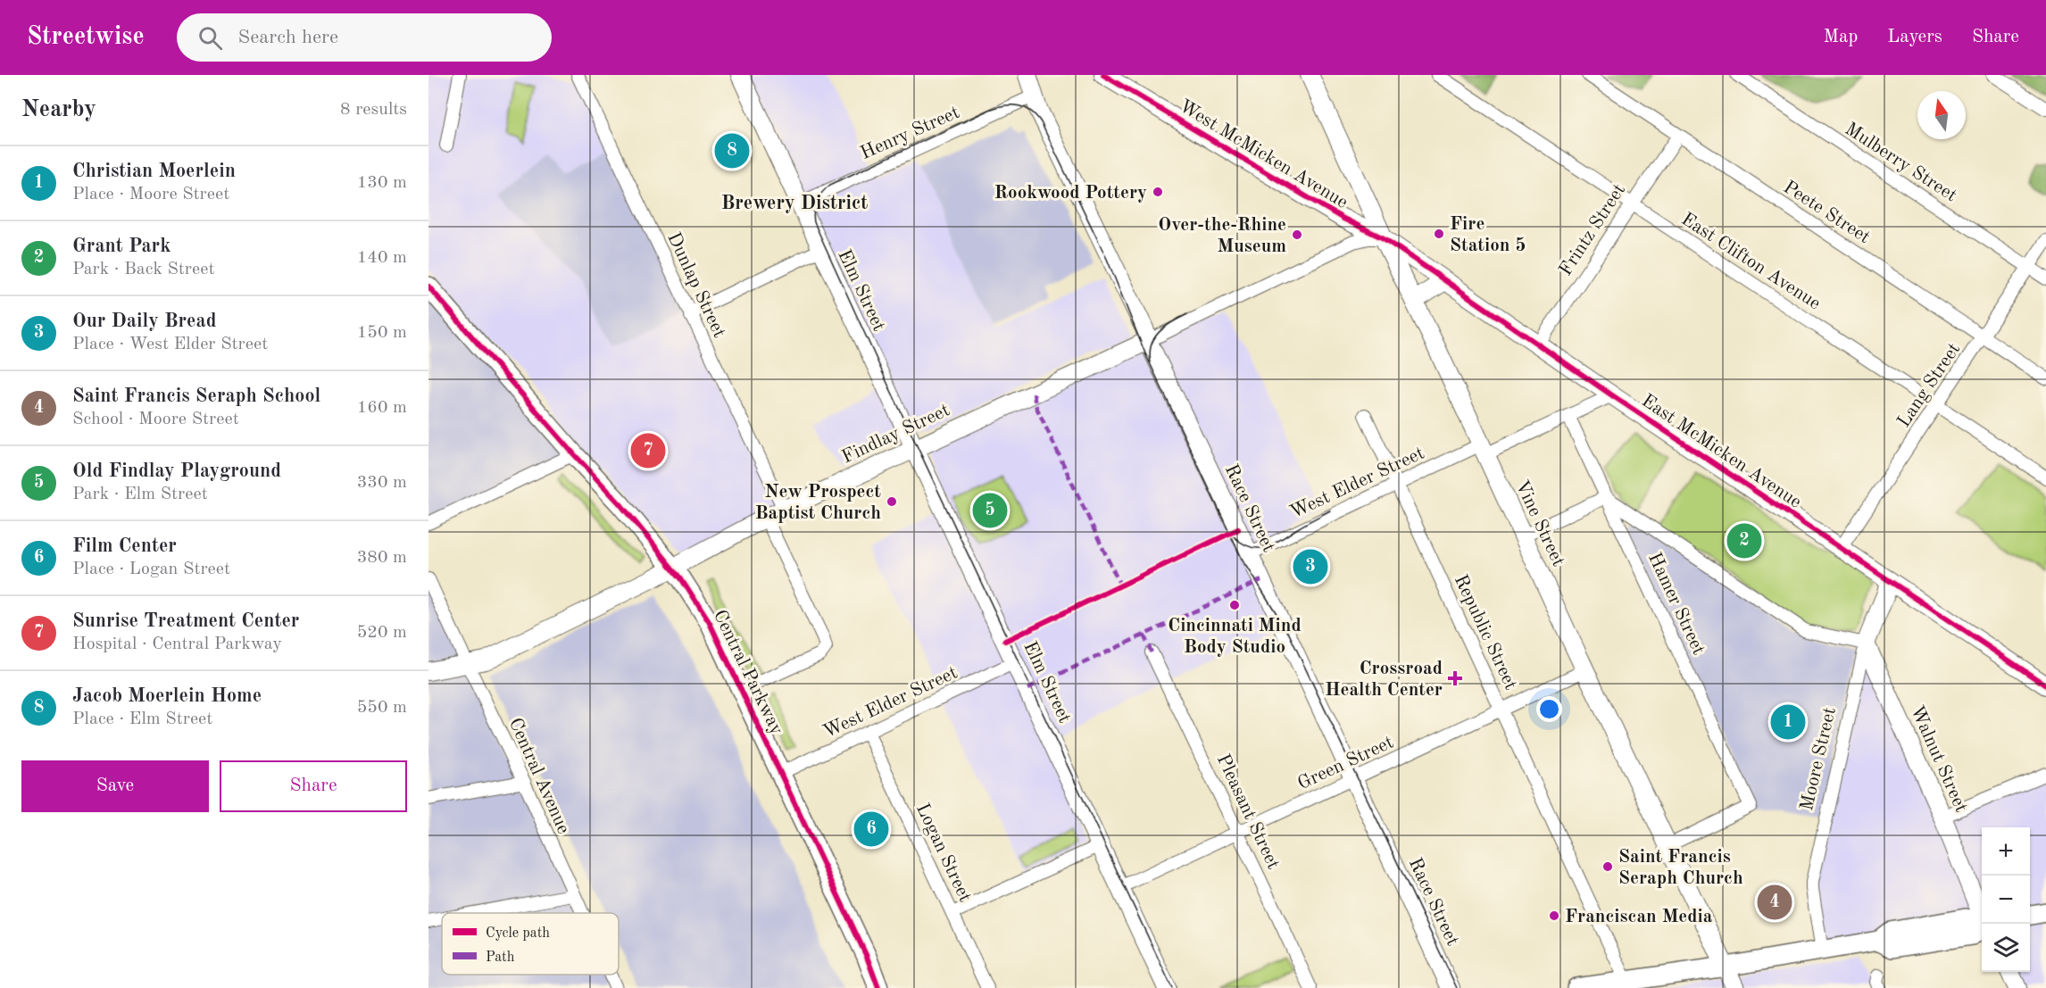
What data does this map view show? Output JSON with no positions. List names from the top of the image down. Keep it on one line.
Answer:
{"streets":{"main road":["Central Parkway"],"street":["Henry Street","West McMicken Avenue","Mulberry Street","Peete Street","Frintz Street","East Clifton Avenue","Dunlap Street","Elm Street","Lang Street","Findlay Street","East McMicken Avenue","West Elder Street","Race Street","Vine Street","Hamer Street","Republic Street","Moore Street","Walnut Street","Green Street","Central Avenue","Pleasant Street","Logan Street"]},"crossings":[["Henry Street","Elm Street"],["Henry Street","Race Street"],["West McMicken Avenue","Findlay Street"],["West McMicken Avenue","East McMicken Avenue"],["West McMicken Avenue","Vine Street"],["Mulberry Street","Lang Street"],["Peete Street","Frintz Street"],["Peete Street","Lang Street"],["Frintz Street","East Clifton Avenue"],["Frintz Street","East McMicken Avenue"],["East Clifton Avenue","Lang Street"],["Dunlap Street","Findlay Street"],["Elm Street","Findlay Street"],["Elm Street","West Elder Street"],["Elm Street","Green Street"],["Lang Street","East McMicken Avenue"],["Findlay Street","East McMicken Avenue"],["Findlay Street","Race Street"],["Findlay Street","Vine Street"],["Findlay Street","Central Parkway"],["Findlay Street","Central Avenue"],["East McMicken Avenue","West Elder Street"],["East McMicken Avenue","Vine Street"],["East McMicken Avenue","Moore Street"],["West Elder Street","Race Street"],["West Elder Street","Vine Street"],["West Elder Street","Hamer Street"],["West Elder Street","Republic Street"],["West Elder Street","Central Parkway"],["West Elder Street","Logan Street"],["Race Street","Green Street"],["Vine Street","Hamer Street"],["Vine Street","Green Street"],["Republic Street","Green Street"],["Moore Street","Walnut Street"],["Green Street","Pleasant Street"]],"districts":["Brewery District"],"places":{"other":["Rookwood Pottery","Fire Station 5","Over-the-Rhine Museum","New Prospect Baptist Church","Cincinnati Mind Body Studio","Saint Francis Seraph Church","Franciscan Media"],"health":["Crossroad Health Center"]},"legend":["Cycle path","Path"],"north":"top","page":{"header":"Streetwise","search":"Search here","nav":["Map","Layers","Share"],"heading":["Nearby","8 results"],"pins":["8","7","5","2","3","1","6","4"],"list":[{"mark":"1","name":"Christian Moerlein","note":"Place · Moore Street","value":"130 m"},{"mark":"2","name":"Grant Park","note":"Park · Back Street","value":"140 m"},{"mark":"3","name":"Our Daily Bread","note":"Place · West Elder Street","value":"150 m"},{"mark":"4","name":"Saint Francis Seraph School","note":"School · Moore Street","value":"160 m"},{"mark":"5","name":"Old Findlay Playground","note":"Park · Elm Street","value":"330 m"},{"mark":"6","name":"Film Center","note":"Place · Logan Street","value":"380 m"},{"mark":"7","name":"Sunrise Treatment Center","note":"Hospital · Central Parkway","value":"520 m"},{"mark":"8","name":"Jacob Moerlein Home","note":"Place · Elm Street","value":"550 m"}],"buttons":["Save","Share"],"map_buttons":["+","−"]}}
